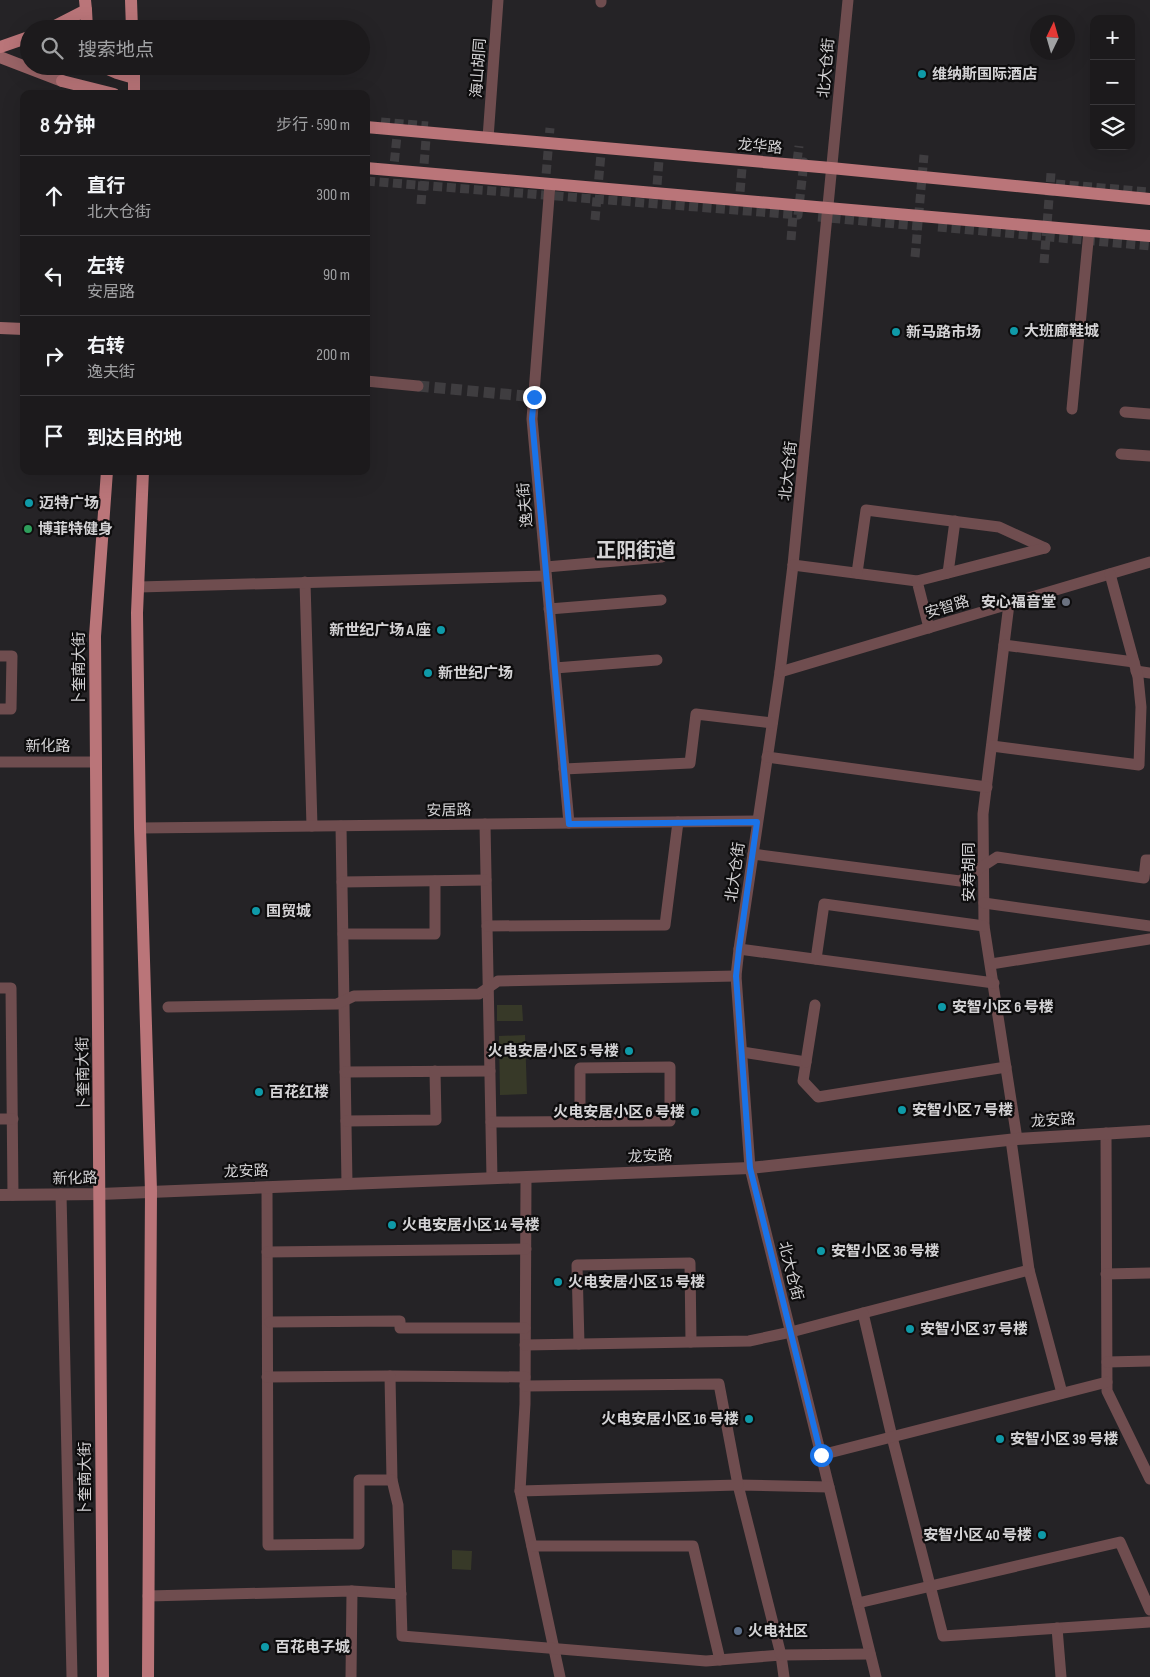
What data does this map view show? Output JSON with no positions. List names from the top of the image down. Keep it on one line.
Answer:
{"streets":{"main road":["龙华路","卜奎南大街"],"street":["海山胡同","北大仓街","逸夫街","安智路","新化路","安居路","安寿胡同","龙安路"]},"crossings":[["海山胡同","龙华路"],["北大仓街","龙华路"],["北大仓街","安智路"],["北大仓街","安居路"],["北大仓街","龙安路"],["逸夫街","安居路"],["安智路","安寿胡同"],["卜奎南大街","新化路"],["新化路","龙安路"],["安寿胡同","龙安路"]],"districts":["正阳街道"],"places":["维纳斯国际酒店","大班廊鞋城","新马路市场","迈特广场","博菲特健身","安心福音堂","新世纪广场 A 座","新世纪广场","国贸城","安智小区 6 号楼","火电安居小区 5 号楼","百花红楼","安智小区 7 号楼","火电安居小区 6 号楼","火电安居小区 14 号楼","安智小区 36 号楼","火电安居小区 15 号楼","安智小区 37 号楼","火电安居小区 16 号楼","安智小区 39 号楼","安智小区 40 号楼","火电社区","百花电子城"],"north":"top","page":{"map_buttons":["+","−"],"search":"搜索地点","heading":["8 分钟","步行 · 590 m"],"list":[["直行","北大仓街","300 m"],["左转","安居路","90 m"],["右转","逸夫街","200 m"],"到达目的地"]}}
